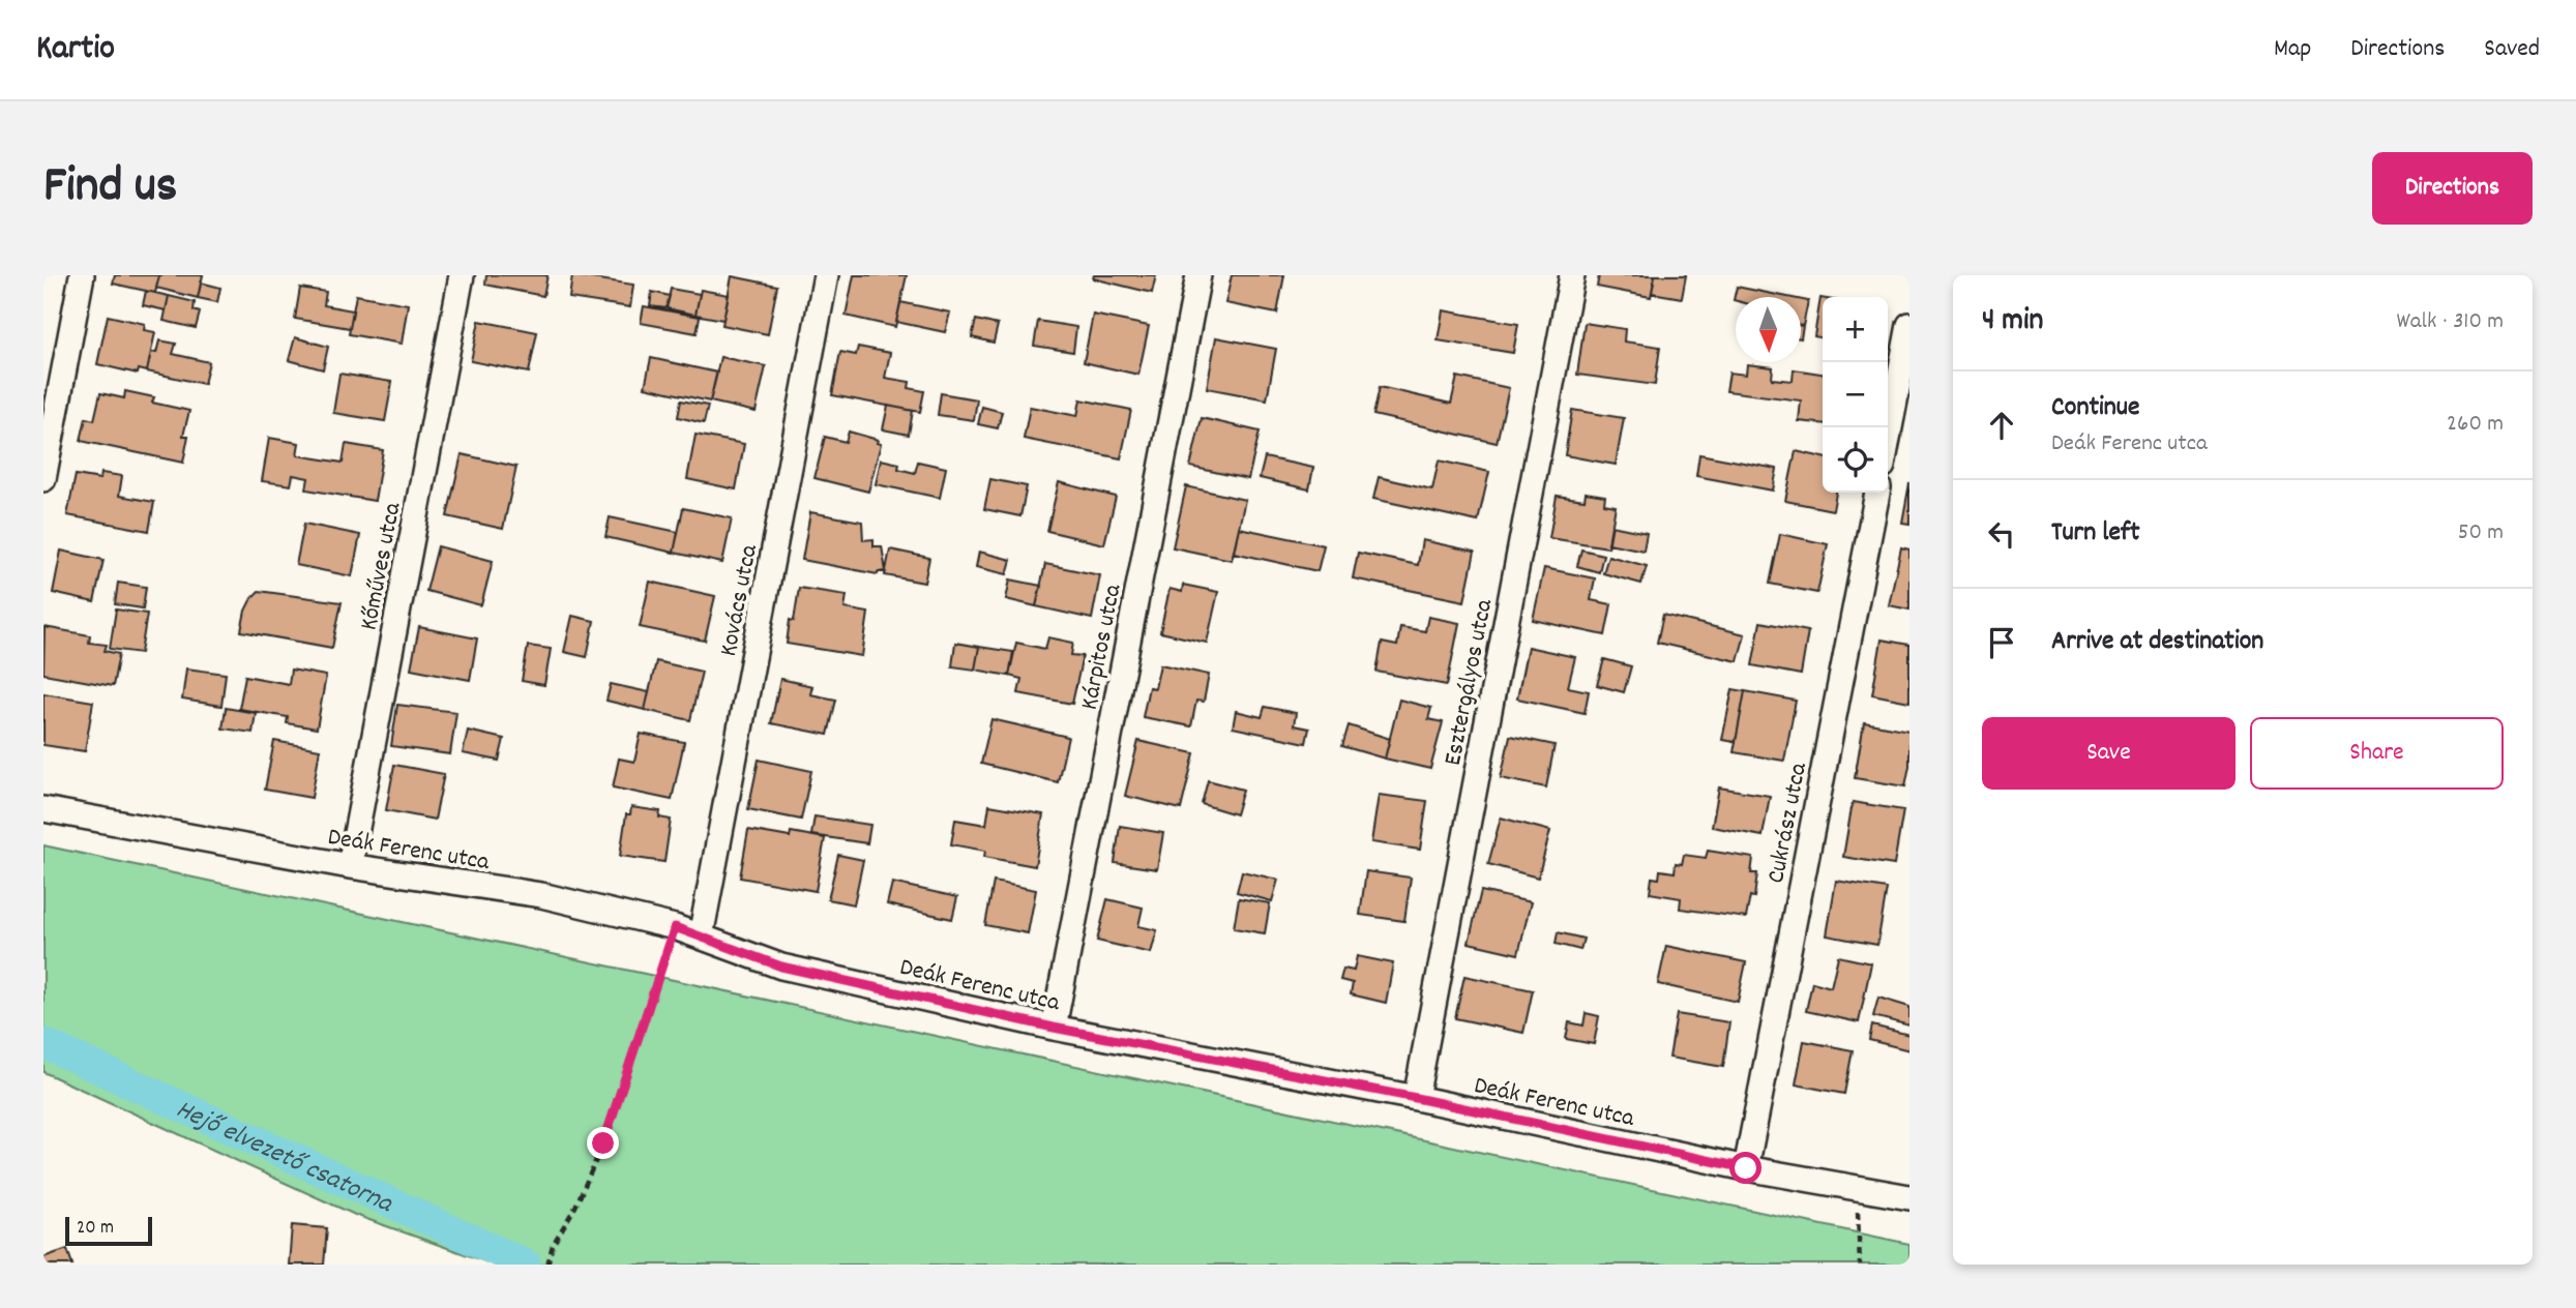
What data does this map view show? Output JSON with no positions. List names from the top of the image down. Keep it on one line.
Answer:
{"streets":{"street":["Kőműves utca","Kovács utca","Kárpitos utca","Esztergályos utca","Cukrász utca","Deák Ferenc utca"]},"crossings":[["Kőműves utca","Deák Ferenc utca"],["Kovács utca","Deák Ferenc utca"],["Kárpitos utca","Deák Ferenc utca"],["Esztergályos utca","Deák Ferenc utca"],["Cukrász utca","Deák Ferenc utca"]],"water":["Hejő elvezető csatorna"],"scale_bar":"20 m","north":"bottom","page":{"header":"Kartio","nav":["Map","Directions","Saved"],"title":"Find us","buttons":["Directions",["Save","Share"]],"heading":["4 min","Walk · 310 m"],"map_buttons":["+","−"],"list":[["Continue","Deák Ferenc utca","260 m"],["Turn left","50 m"],"Arrive at destination"],"scale":"20 m"}}
